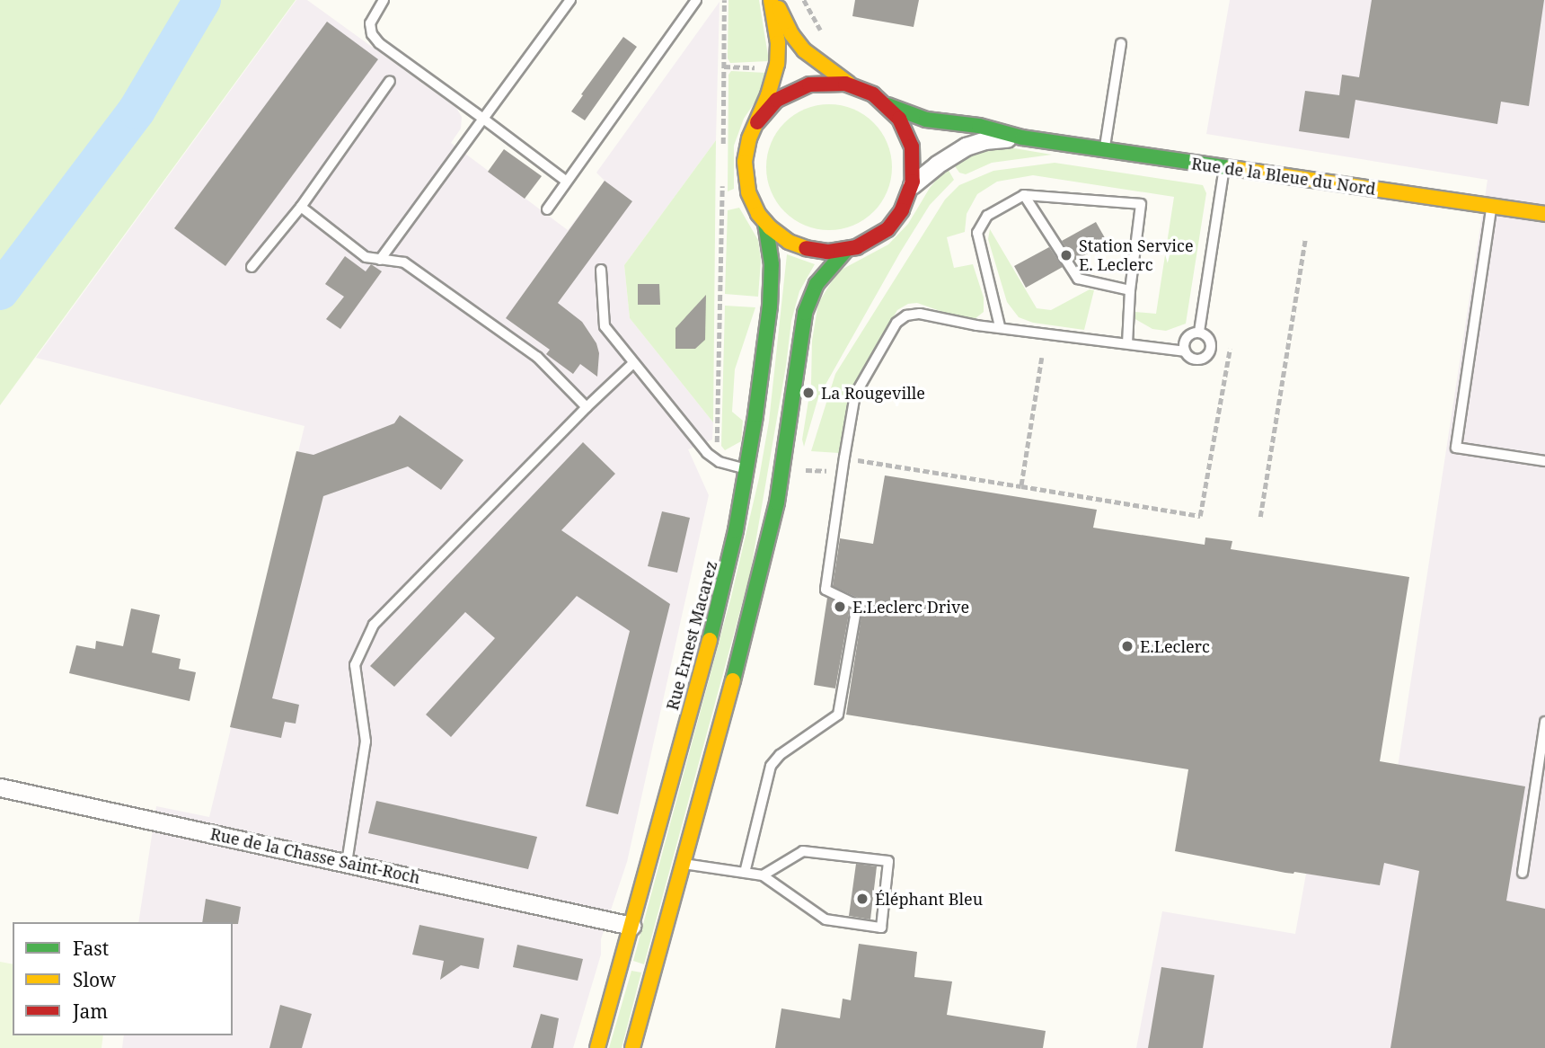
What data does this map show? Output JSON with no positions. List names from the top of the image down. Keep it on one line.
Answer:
{"streets":{"main road":["Rue de la Bleue du Nord","Rue Ernest Macarez"],"street":["Rue de la Chasse Saint-Roch"]},"crossings":[["Rue de la Bleue du Nord","Rue Ernest Macarez"],["Rue Ernest Macarez","Rue de la Chasse Saint-Roch"]],"places":["Station Service E. Leclerc","La Rougeville","E.Leclerc Drive","E.Leclerc","Éléphant Bleu"],"legend":["Fast","Slow","Jam"]}
